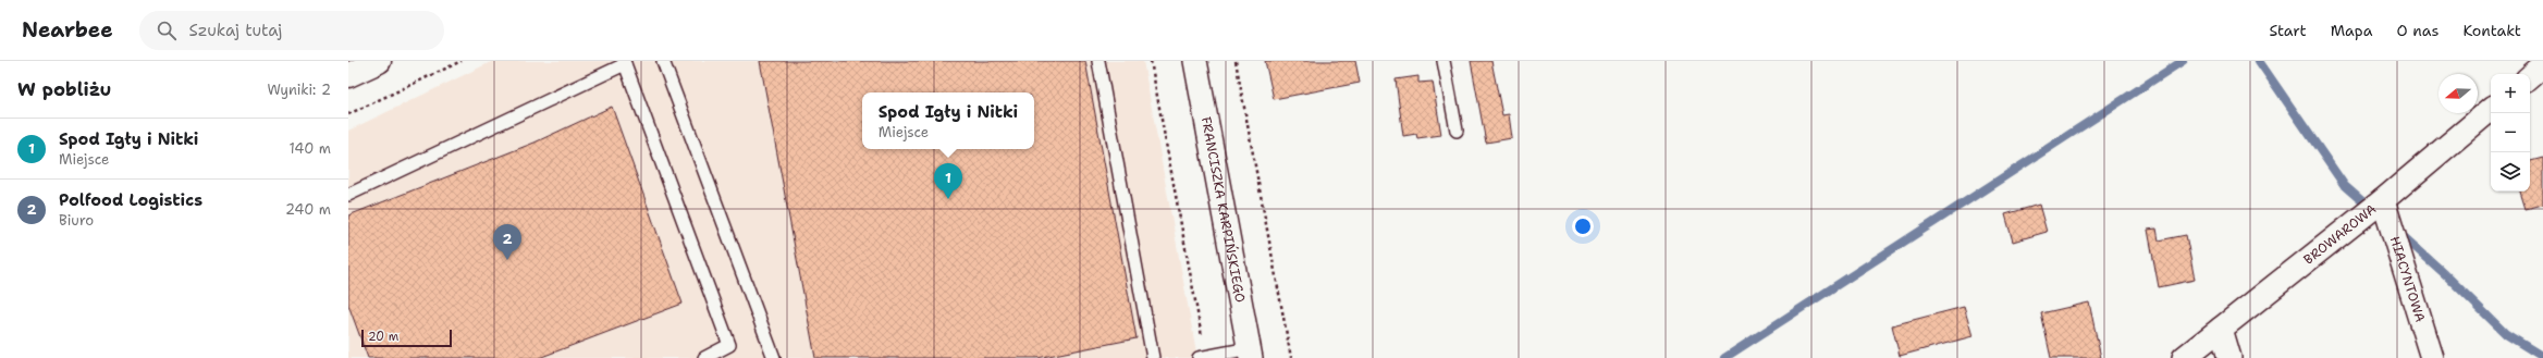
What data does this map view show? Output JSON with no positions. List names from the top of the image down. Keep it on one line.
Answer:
{"streets":{"street":["FRANCISZKA KARPIŃSKIEGO","BROWAROWA","HIACYNTOWA"]},"crossings":[["BROWAROWA","HIACYNTOWA"]],"scale_bar":"20 m","north":"left","page":{"header":"Nearbee","search":"Szukaj tutaj","nav":["Start","Mapa","O nas","Kontakt"],"heading":["W pobliżu","Wyniki: 2"],"map_buttons":["+","−"],"popup":["Spod Igły i Nitki","Miejsce"],"list":[{"mark":"1","name":"Spod Igły i Nitki","note":"Miejsce","value":"140 m"},{"mark":"2","name":"Polfood Logistics","note":"Biuro","value":"240 m"}],"pins":["1","2"],"scale":"20 m"}}
